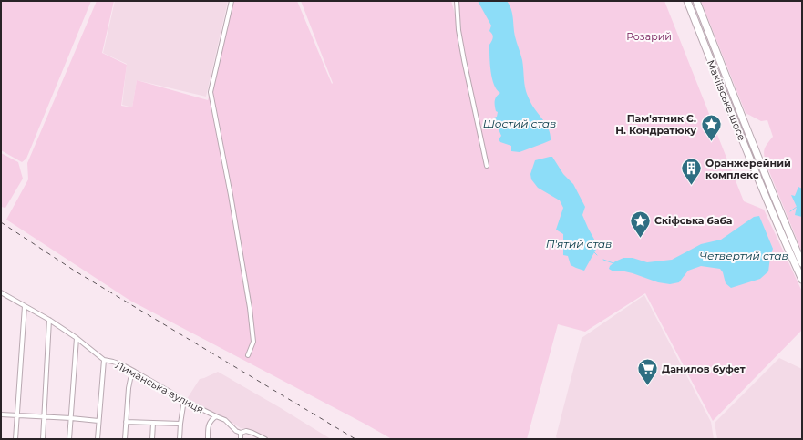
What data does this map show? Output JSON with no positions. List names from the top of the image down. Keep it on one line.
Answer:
{"streets":{"main road":["Макіївське шосе"],"street":["Лиманська вулиця"]},"water":["Шостий став","П'ятий став","Четвертий став"],"parks":["Розарий"],"places":{"place":["Пам'ятник Є. Н. Кондратюку","Скіфська баба"],"building":["Оранжерейний комплекс"],"supermarket":["Данилов буфет"]}}
